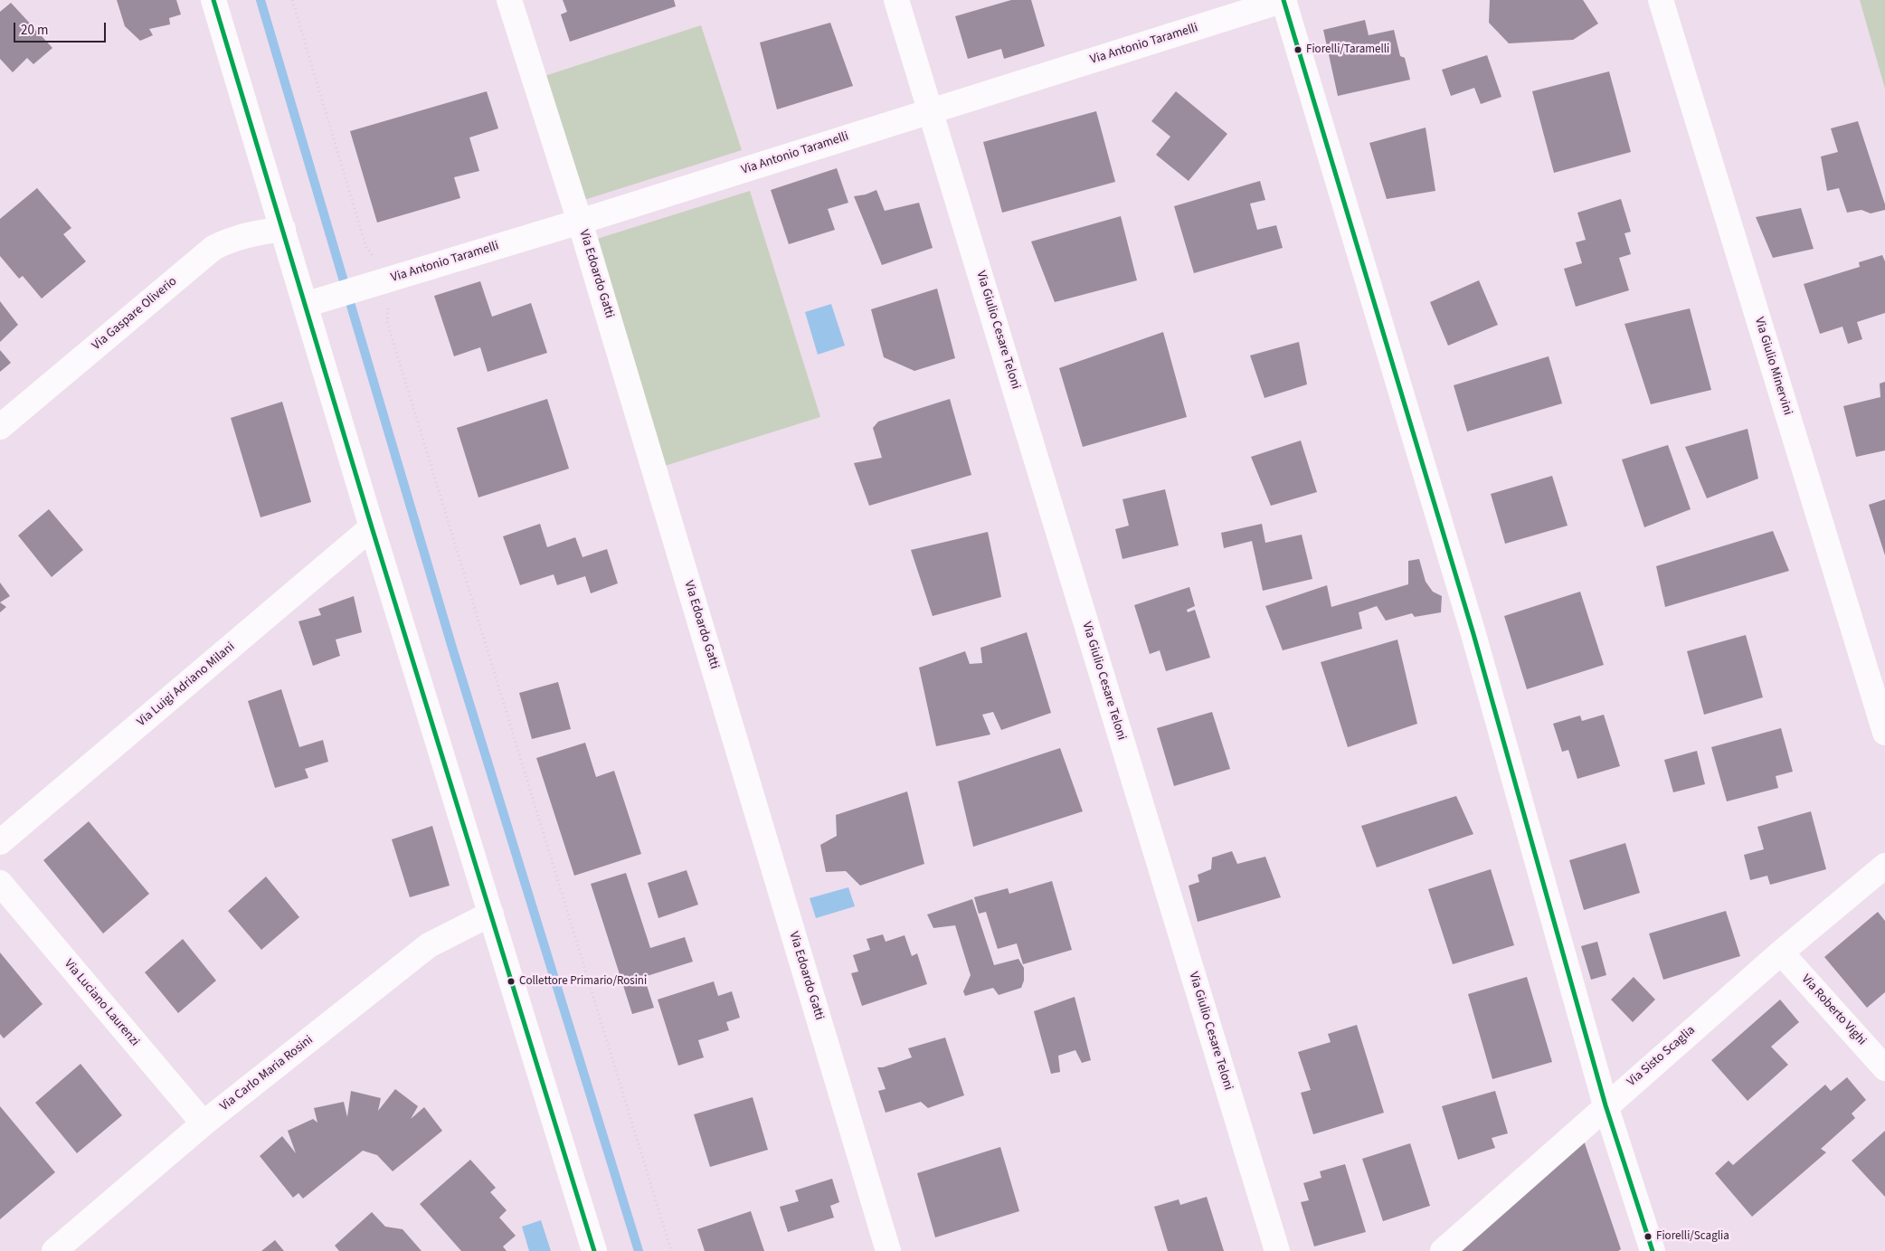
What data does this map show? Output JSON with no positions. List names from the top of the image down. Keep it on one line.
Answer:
{"streets":{"street":["Via Antonio Taramelli","Via Edoardo Gatti","Via Gaspare Oliverio","Via Giulio Cesare Teloni","Via Giulio Minervini","Via Luigi Adriano Milani","Via Luciano Laurenzi","Via Roberto Vighi","Via Sisto Scaglia","Via Carlo Maria Rosini"]},"crossings":[["Via Antonio Taramelli","Via Edoardo Gatti"],["Via Antonio Taramelli","Via Giulio Cesare Teloni"],["Via Luciano Laurenzi","Via Carlo Maria Rosini"],["Via Roberto Vighi","Via Sisto Scaglia"]],"places":["Fiorelli/Taramelli","Collettore Primario/Rosini","Fiorelli/Scaglia"],"scale_bar":"20 m"}
